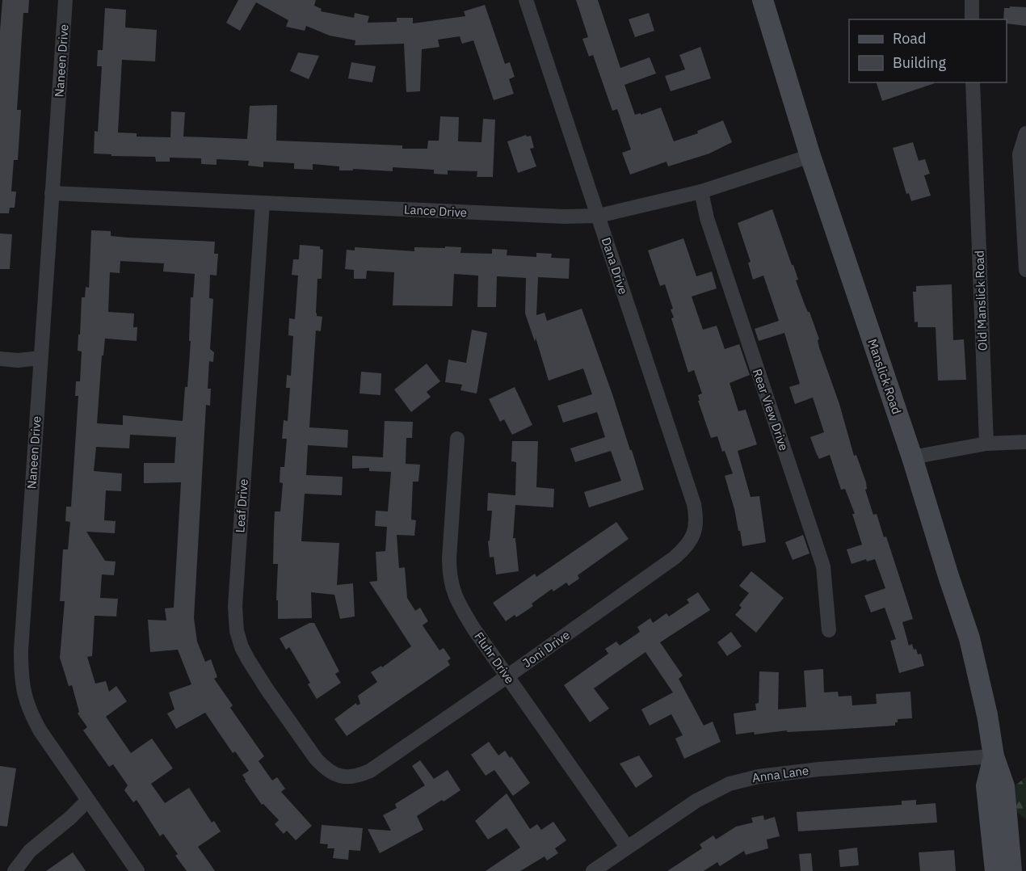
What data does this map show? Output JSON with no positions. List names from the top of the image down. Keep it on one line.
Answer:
{"streets":{"main road":["Manslick Road"],"street":["Naneen Drive","Lance Drive","Dana Drive","Old Manslick Road","Rear View Drive","Leaf Drive","Joni Drive","Fluhr Drive","Anna Lane"]},"crossings":[["Naneen Drive","Lance Drive"],["Lance Drive","Dana Drive"],["Lance Drive","Manslick Road"],["Lance Drive","Rear View Drive"],["Lance Drive","Leaf Drive"],["Dana Drive","Joni Drive"],["Manslick Road","Anna Lane"],["Leaf Drive","Joni Drive"],["Joni Drive","Fluhr Drive"],["Fluhr Drive","Anna Lane"]],"legend":["Road","Building"]}
